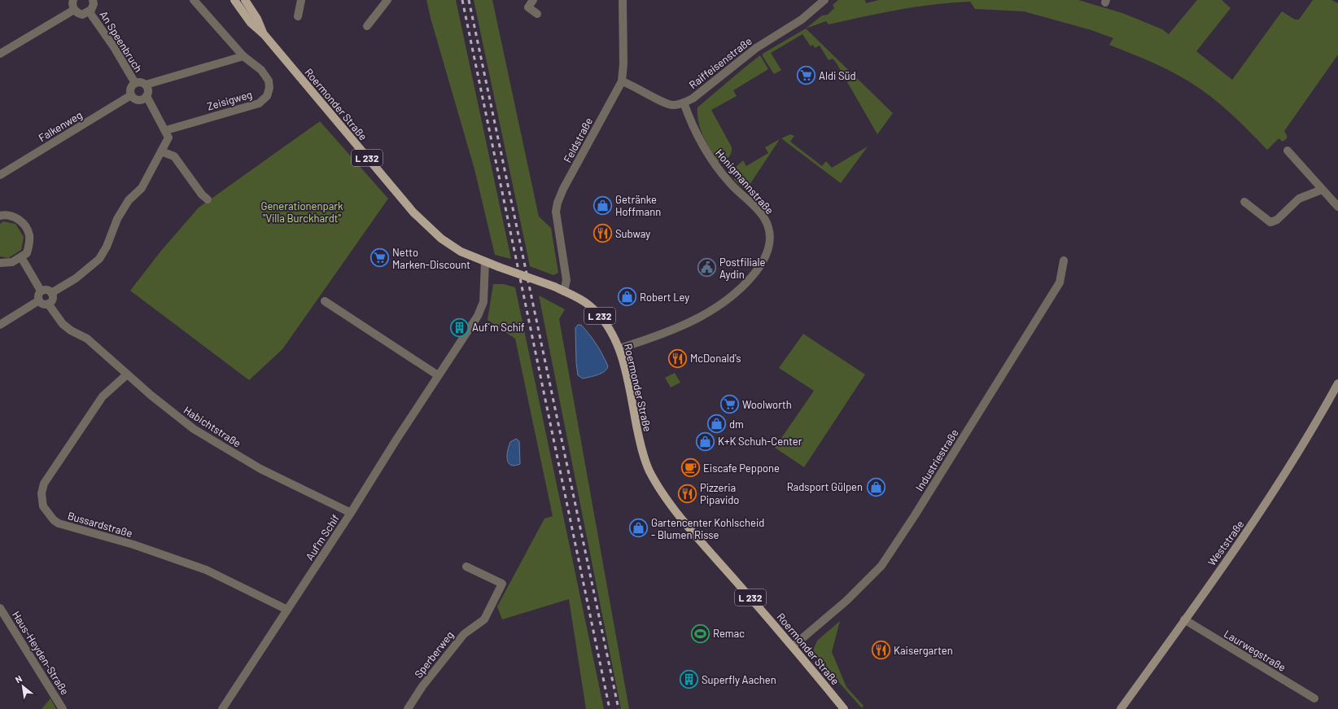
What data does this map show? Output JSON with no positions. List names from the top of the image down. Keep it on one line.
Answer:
{"streets":{"main road":["Roermonder Straße","L 232","Weststraße"],"street":["An Speenbruch","Raiffeisenstraße","Zeisigweg","Falkenweg","Feldstraße","Honigmannstraße","Habichtstraße","Industriestraße","Bussardstraße","Auf'm Schif","Laurwegstraße","Haus-Heyden-Straße","Sperberweg"]},"crossings":[["An Speenbruch","Zeisigweg"],["An Speenbruch","Falkenweg"],["Raiffeisenstraße","Feldstraße"],["Raiffeisenstraße","Honigmannstraße"],["Roermonder Straße","Feldstraße"],["Roermonder Straße","Honigmannstraße"],["Roermonder Straße","Industriestraße"],["Roermonder Straße","Auf'm Schif"],["Habichtstraße","Bussardstraße"],["Habichtstraße","Auf'm Schif"],["Bussardstraße","Auf'm Schif"],["Weststraße","Laurwegstraße"]],"parks":["Generationenpark \"Villa Burckhardt\""],"places":{"supermarket":["Aldi Süd","Netto Marken-Discount","Woolworth"],"shop":["Getränke Hoffmann","Robert Ley","dm","K+K Schuh-Center","Radsport Gülpen","Gartencenter Kohlscheid - Blumen Risse"],"restaurant":["Subway","McDonald's","Pizzeria Pipavido","Kaisergarten"],"public building":["Postfiliale Aydin"],"building":["Auf´m Schif","Superfly Aachen"],"cafe":["Eiscafe Peppone"],"sports":["Remac"]},"north":"top left"}
